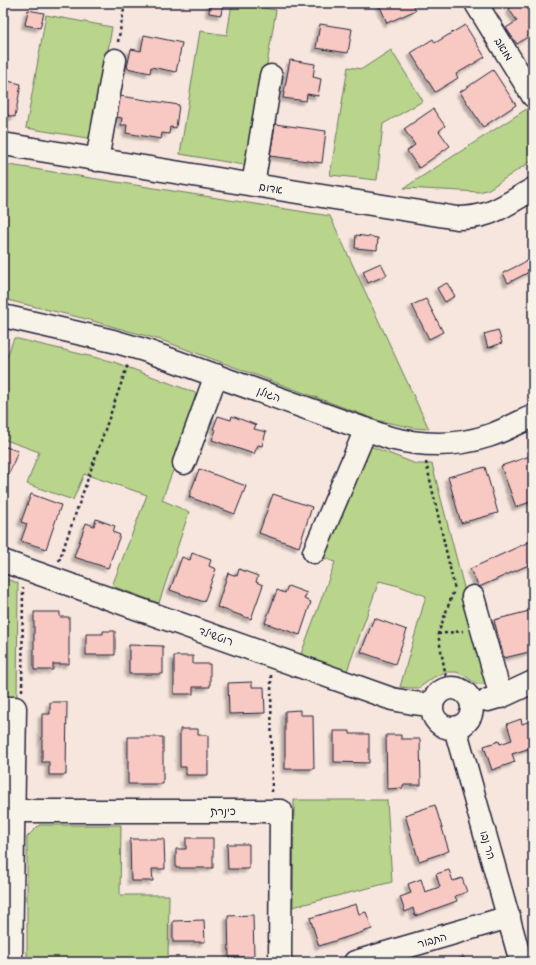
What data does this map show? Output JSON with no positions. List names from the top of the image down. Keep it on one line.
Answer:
{"streets":{"street":["מואב","אדום","הגולן","רוטשילד","כינרת","הר נבו","התבור"]},"crossings":[["רוטשילד","הר נבו"],["הר נבו","התבור"]]}
